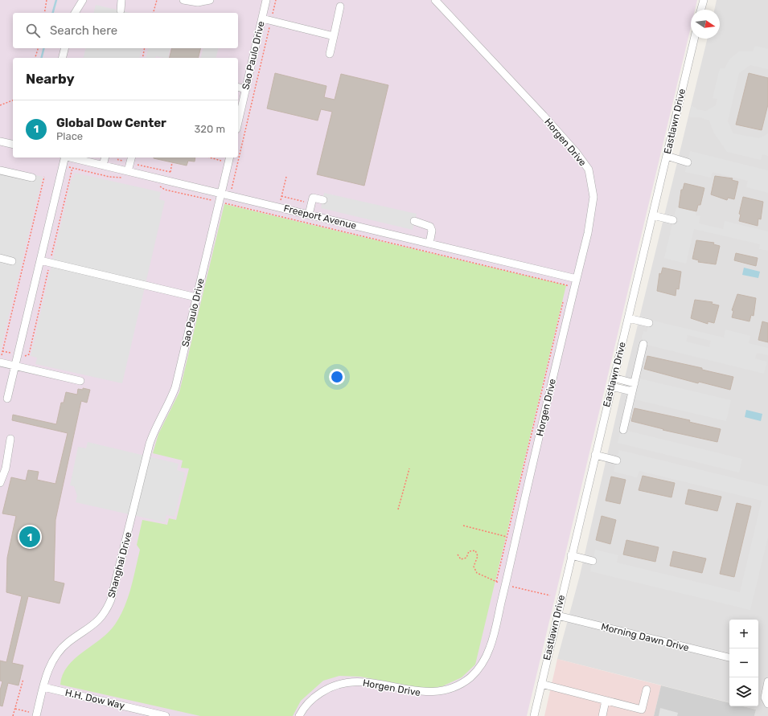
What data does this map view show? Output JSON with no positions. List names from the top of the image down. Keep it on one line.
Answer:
{"streets":{"street":["Sao Paulo Drive","Eastlawn Drive","Horgen Drive","Freeport Avenue","Shanghai Drive","Morning Dawn Drive","H.H. Dow Way"]},"crossings":[["Sao Paulo Drive","Freeport Avenue"],["Sao Paulo Drive","Shanghai Drive"],["Eastlawn Drive","Morning Dawn Drive"],["Horgen Drive","Freeport Avenue"],["Shanghai Drive","H.H. Dow Way"]],"north":"right","page":{"search":"Search here","heading":"Nearby","list":[{"mark":"1","name":"Global Dow Center","note":"Place","value":"320 m"}],"pins":"1","map_buttons":["+","−"]}}
